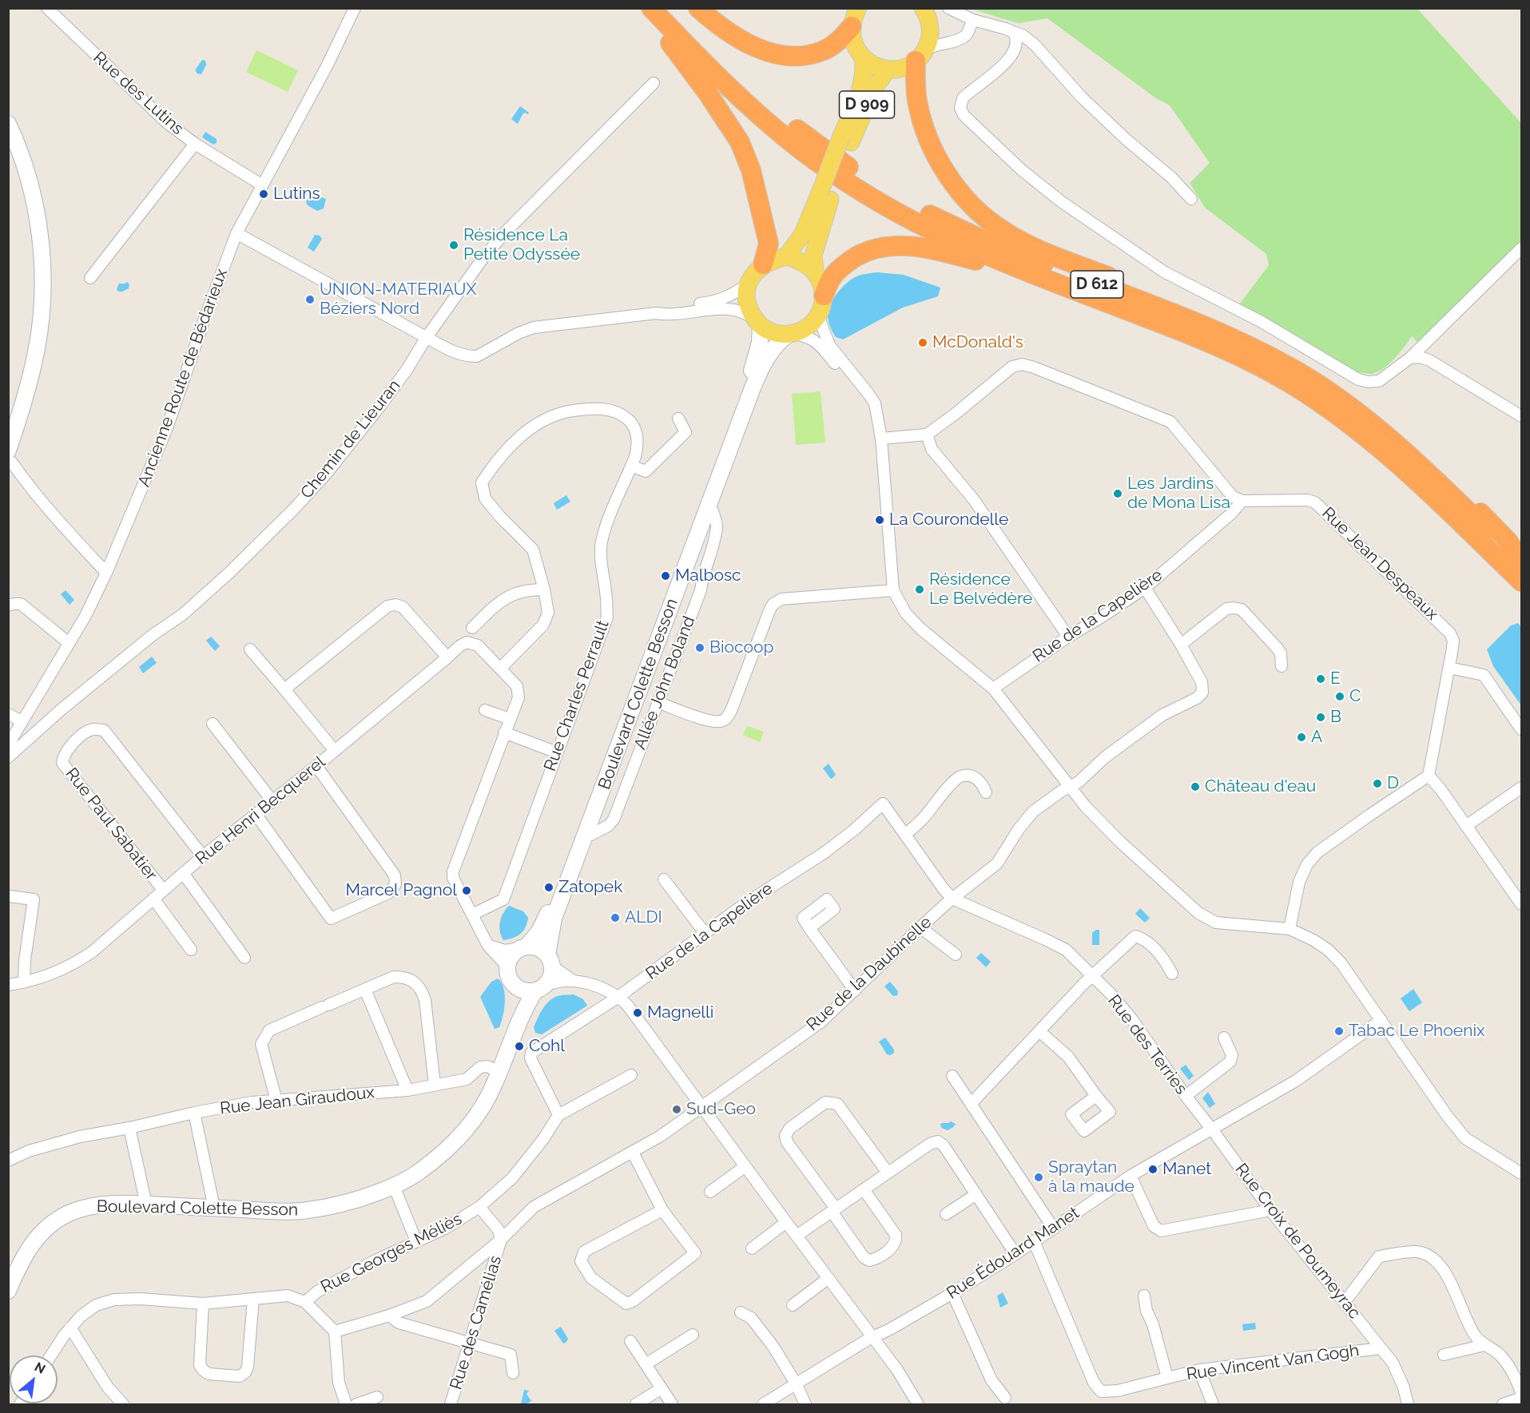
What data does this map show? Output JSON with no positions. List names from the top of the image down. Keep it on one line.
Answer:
{"streets":{"highway":["D 612"],"main road":["D 909","Boulevard Colette Besson"],"street":["Rue des Lutins","Ancienne Route de Bédarieux","Chemin de Lieuran","Rue Jean Despeaux","Rue de la Capelière","Allée John Boland","Rue Charles Perrault","Rue Henri Becquerel","Rue Paul Sabatier","Rue de la Daubinelle","Rue des Terries","Rue Jean Giraudoux","Rue Croix de Poumeyrac","Rue Georges Méliès","Rue Édouard Manet","Rue des Camélias","Rue Vincent Van Gogh"]},"crossings":[["Rue des Lutins","Ancienne Route de Bédarieux"],["D 909","Boulevard Colette Besson"],["Rue Jean Despeaux","Rue de la Capelière"],["Rue de la Capelière","Rue Georges Méliès"],["Allée John Boland","Boulevard Colette Besson"],["Boulevard Colette Besson","Rue Jean Giraudoux"],["Rue Charles Perrault","Rue Henri Becquerel"],["Rue Henri Becquerel","Rue Paul Sabatier"],["Rue de la Daubinelle","Rue des Terries"],["Rue de la Daubinelle","Rue Georges Méliès"],["Rue de la Daubinelle","Rue des Camélias"],["Rue des Terries","Rue Croix de Poumeyrac"],["Rue des Terries","Rue Édouard Manet"],["Rue Croix de Poumeyrac","Rue Édouard Manet"],["Rue Croix de Poumeyrac","Rue Vincent Van Gogh"],["Rue Georges Méliès","Rue des Camélias"],["Rue Édouard Manet","Rue Vincent Van Gogh"]],"places":["Lutins","Résidence La Petite Odyssée","UNION-MATERIAUX Béziers Nord","McDonald's","Les Jardins de Mona Lisa","La Courondelle","Malbosc","Résidence Le Belvédère","Biocoop","E","C","B","A","D","Château d'eau","Zatopek","Marcel Pagnol","ALDI","Magnelli","Tabac Le Phoenix","Cohl","Sud-Geo","Manet","Spraytan à la maude"],"north":"top right"}
